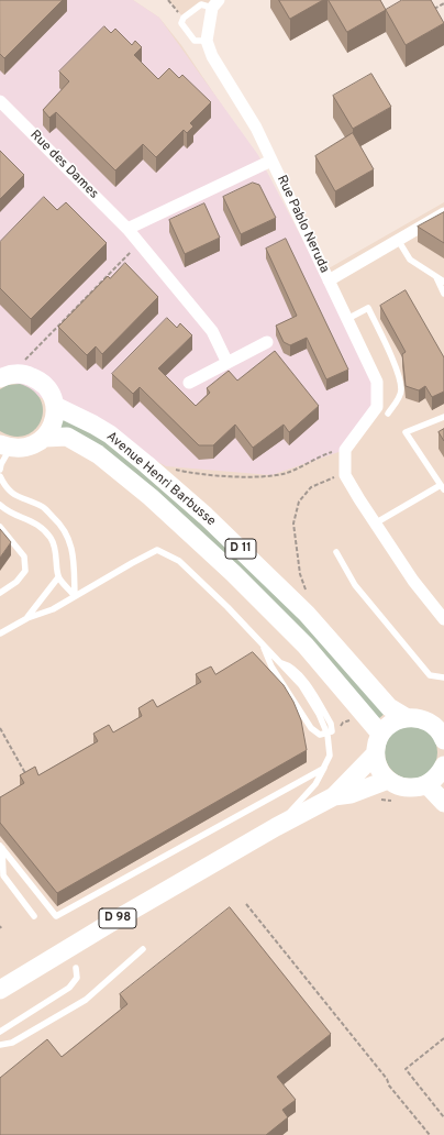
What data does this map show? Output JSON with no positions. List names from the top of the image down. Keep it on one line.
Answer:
{"streets":{"main road":["Avenue Henri Barbusse","D 11","D 98"],"street":["Rue des Dames","Rue Pablo Neruda"]}}
